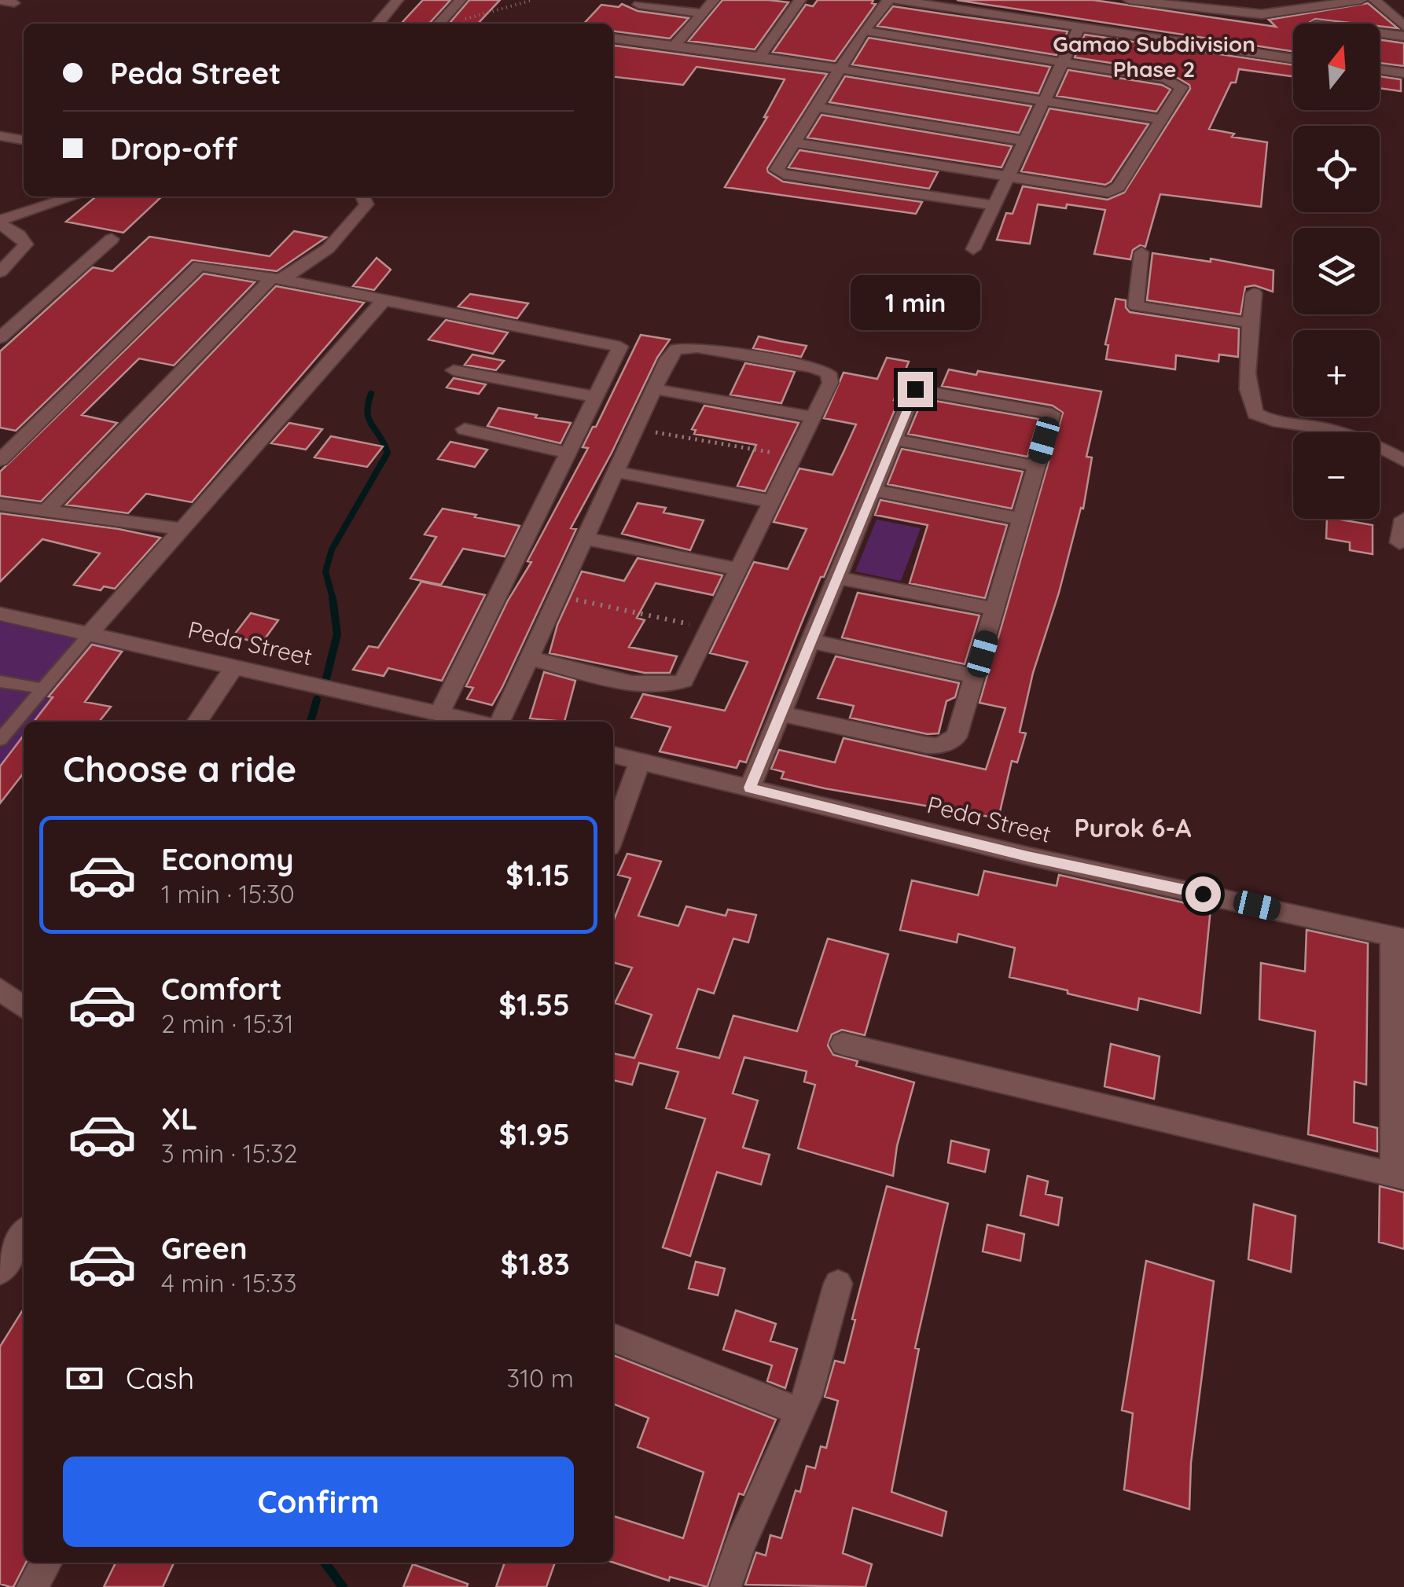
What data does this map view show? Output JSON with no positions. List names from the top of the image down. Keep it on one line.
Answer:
{"streets":{"street":["Peda Street"]},"districts":["Gamao Subdivision Phase 2","Purok 6-A"],"north":"top","page":{"map_buttons":["+","−"],"banner":["Peda Street","Drop-off"],"bubble":"1 min","heading":"Choose a ride","list":[{"name":"Economy","note":"1 min · 15:30","value":"$1.15"},{"name":"Comfort","note":"2 min · 15:31","value":"$1.55"},{"name":"XL","note":"3 min · 15:32","value":"$1.95"},{"name":"Green","note":"4 min · 15:33","value":"$1.83"}],"pay":["Cash","310 m"],"buttons":"Confirm"}}
